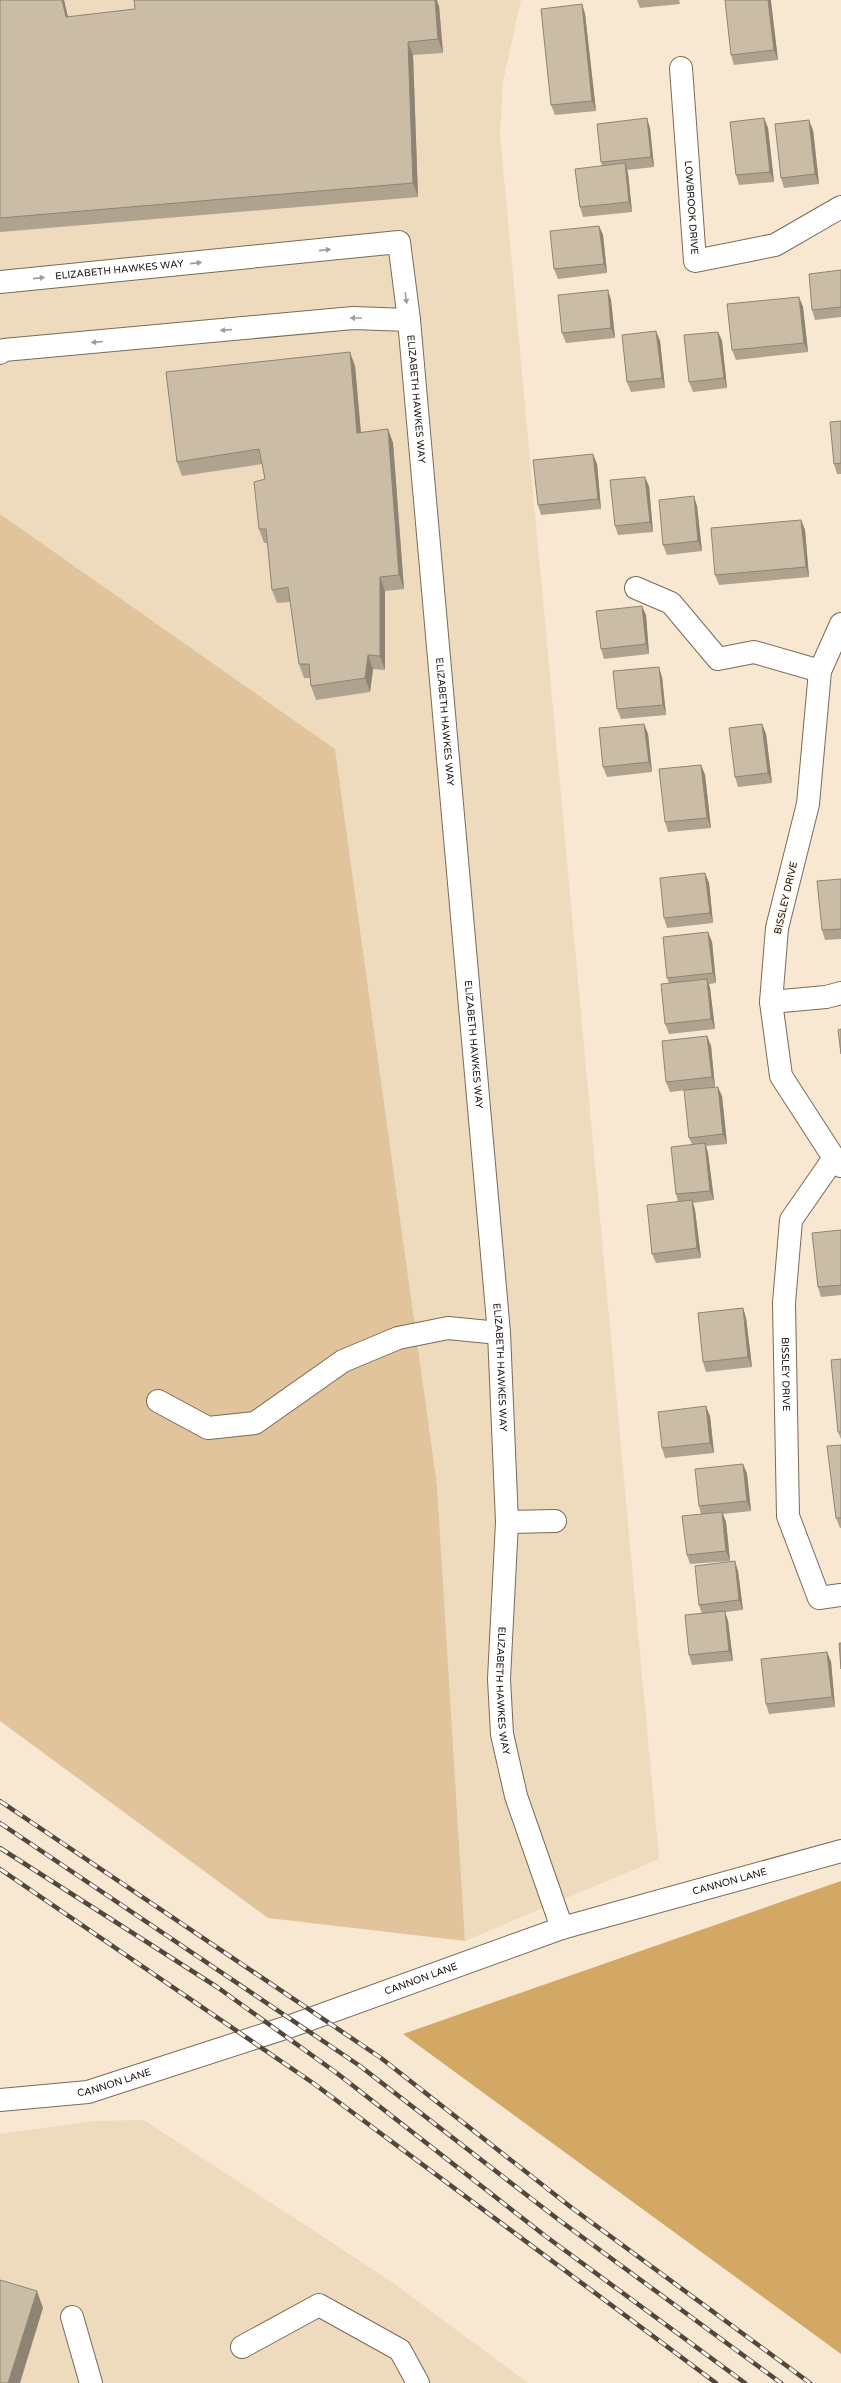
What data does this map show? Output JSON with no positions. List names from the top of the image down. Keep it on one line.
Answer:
{"streets":{"street":["LOWBROOK DRIVE","ELIZABETH HAWKES WAY","BISSLEY DRIVE","CANNON LANE"]},"crossings":[["ELIZABETH HAWKES WAY","CANNON LANE"]]}
